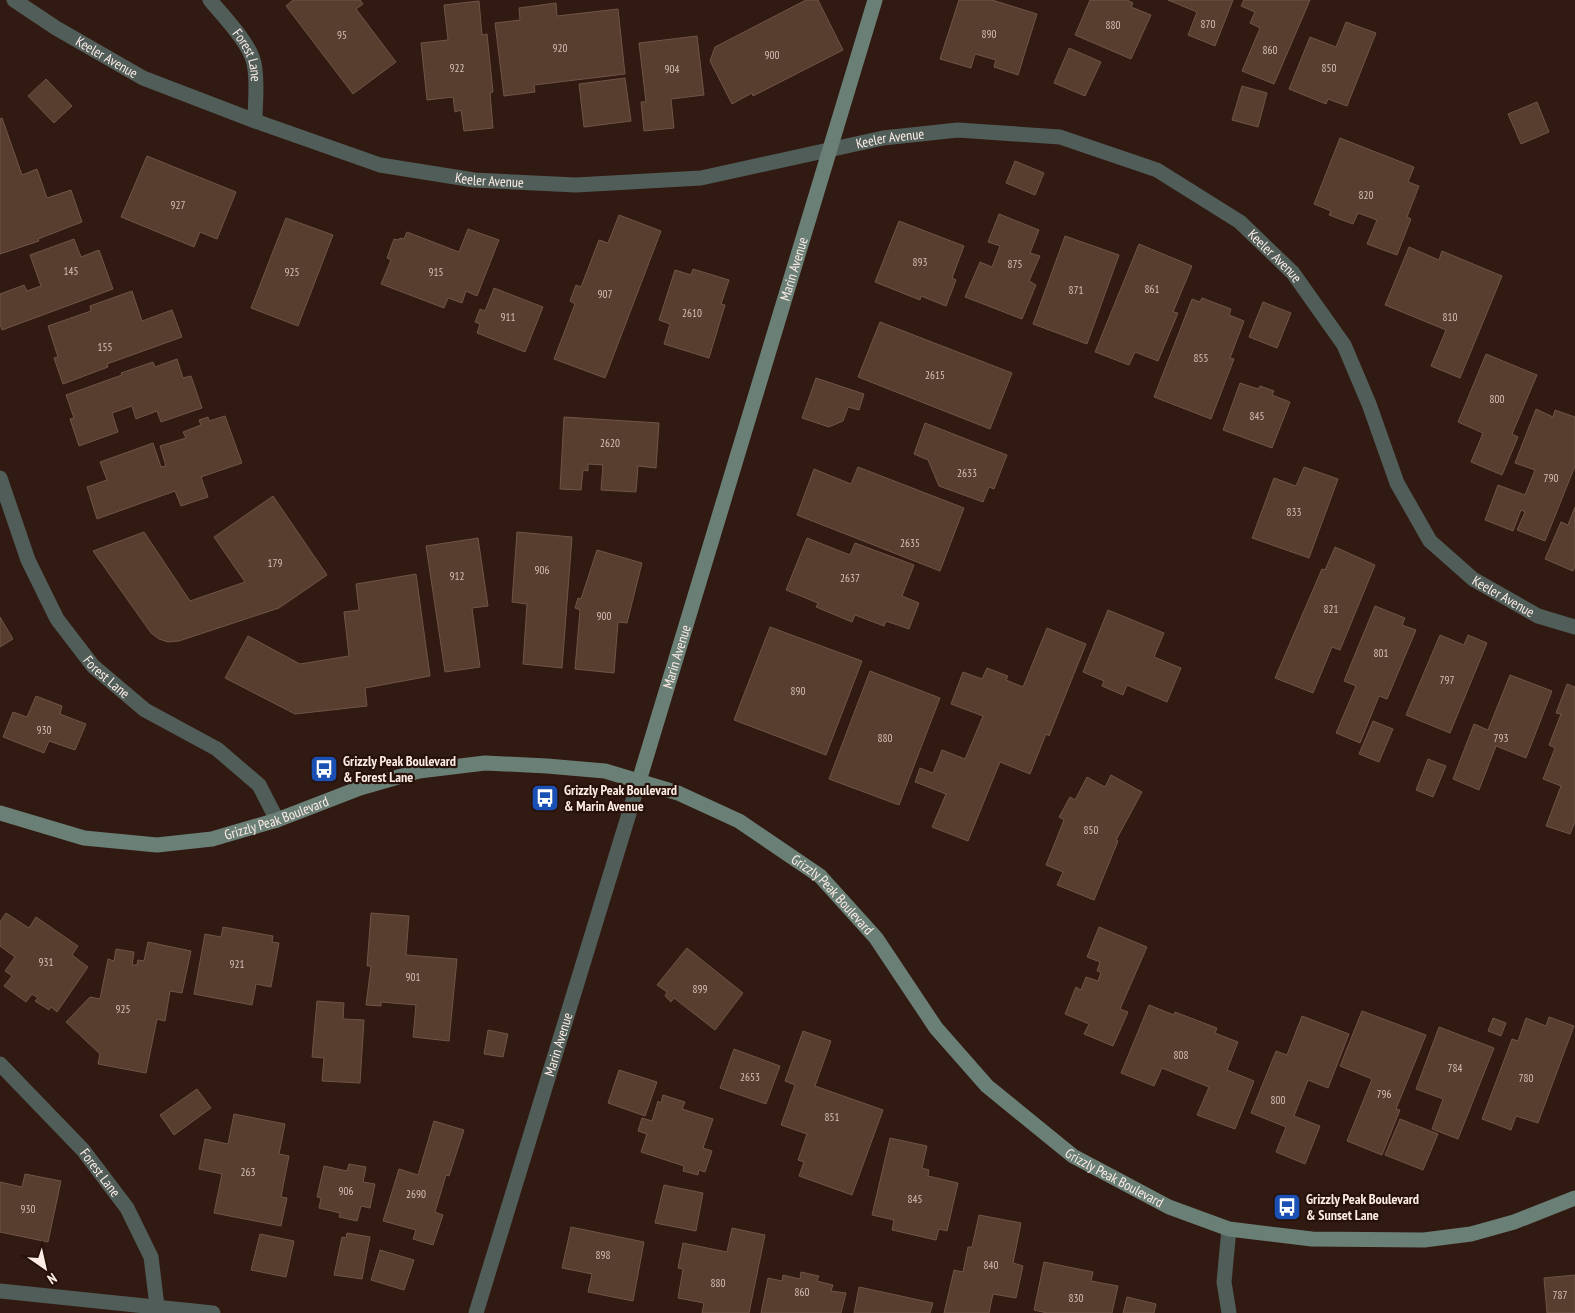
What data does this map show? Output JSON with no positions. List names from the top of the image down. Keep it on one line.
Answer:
{"streets":{"street":["Keeler Avenue","Forest Lane","Marin Avenue","Grizzly Peak Boulevard"]},"crossings":[["Keeler Avenue","Forest Lane"],["Keeler Avenue","Marin Avenue"],["Forest Lane","Grizzly Peak Boulevard"],["Marin Avenue","Grizzly Peak Boulevard"]],"places":{"bus stop":["Grizzly Peak Boulevard & Forest Lane","Grizzly Peak Boulevard & Marin Avenue","Grizzly Peak Boulevard & Sunset Lane"]},"house_numbers":["870","880","890","95","920","860","900","922","850","904","820","927","893","875","145","925","915","861","871","907","2610","911","810","155","855","2615","800","845","2620","2633","790","833","2635","179","906","912","2637","821","900","801","797","890","930","880","793","850","931","921","901","899","925","808","784","2653","780","796","800","851","263","906","2690","845","930","898","840","880","860","787","830"],"north":"bottom right"}
